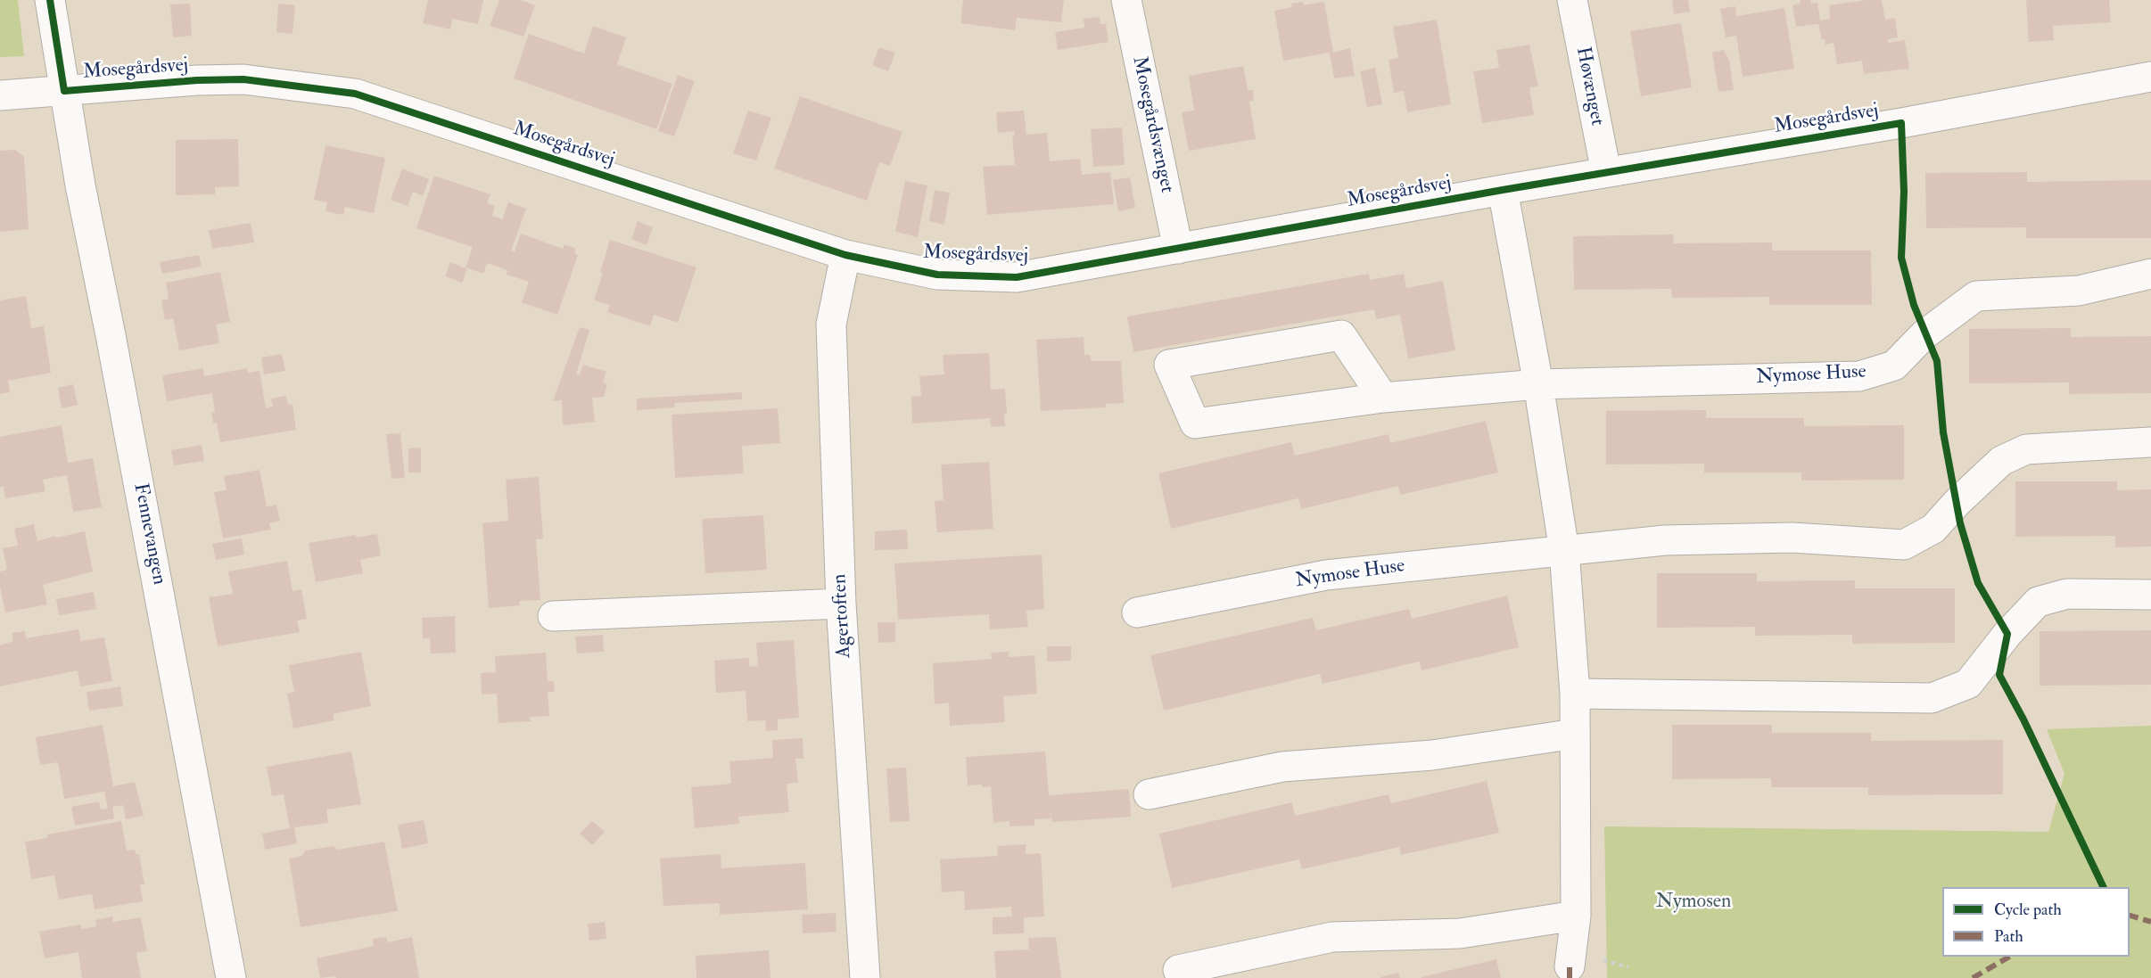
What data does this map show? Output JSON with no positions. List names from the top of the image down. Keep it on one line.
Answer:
{"streets":{"street":["Mosegårdsvej","Høvænget","Mosegårdsvænget","Nymose Huse","Fennevangen","Agertoften"]},"crossings":[["Mosegårdsvej","Høvænget"],["Mosegårdsvej","Mosegårdsvænget"],["Mosegårdsvej","Fennevangen"],["Mosegårdsvej","Agertoften"]],"parks":["Nymosen"],"legend":["Cycle path","Path"]}
